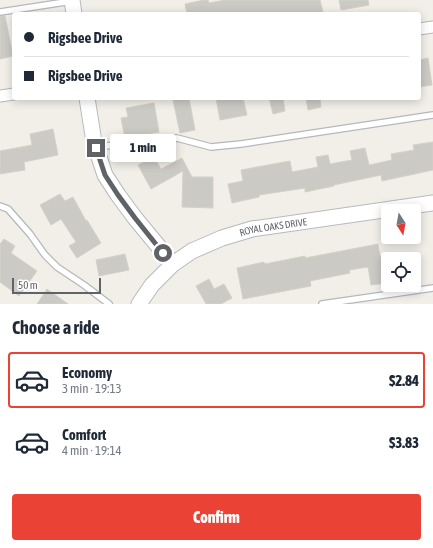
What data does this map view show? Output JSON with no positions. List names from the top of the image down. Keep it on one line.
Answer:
{"streets":{"street":["ROYAL OAKS DRIVE"]},"scale_bar":"50 m","north":"bottom","page":{"banner":["Rigsbee Drive","Rigsbee Drive"],"bubble":"1 min","scale":"50 m","heading":"Choose a ride","list":[{"name":"Economy","note":"3 min · 19:13","value":"$2.84"},{"name":"Comfort","note":"4 min · 19:14","value":"$3.83"}],"buttons":"Confirm"}}
